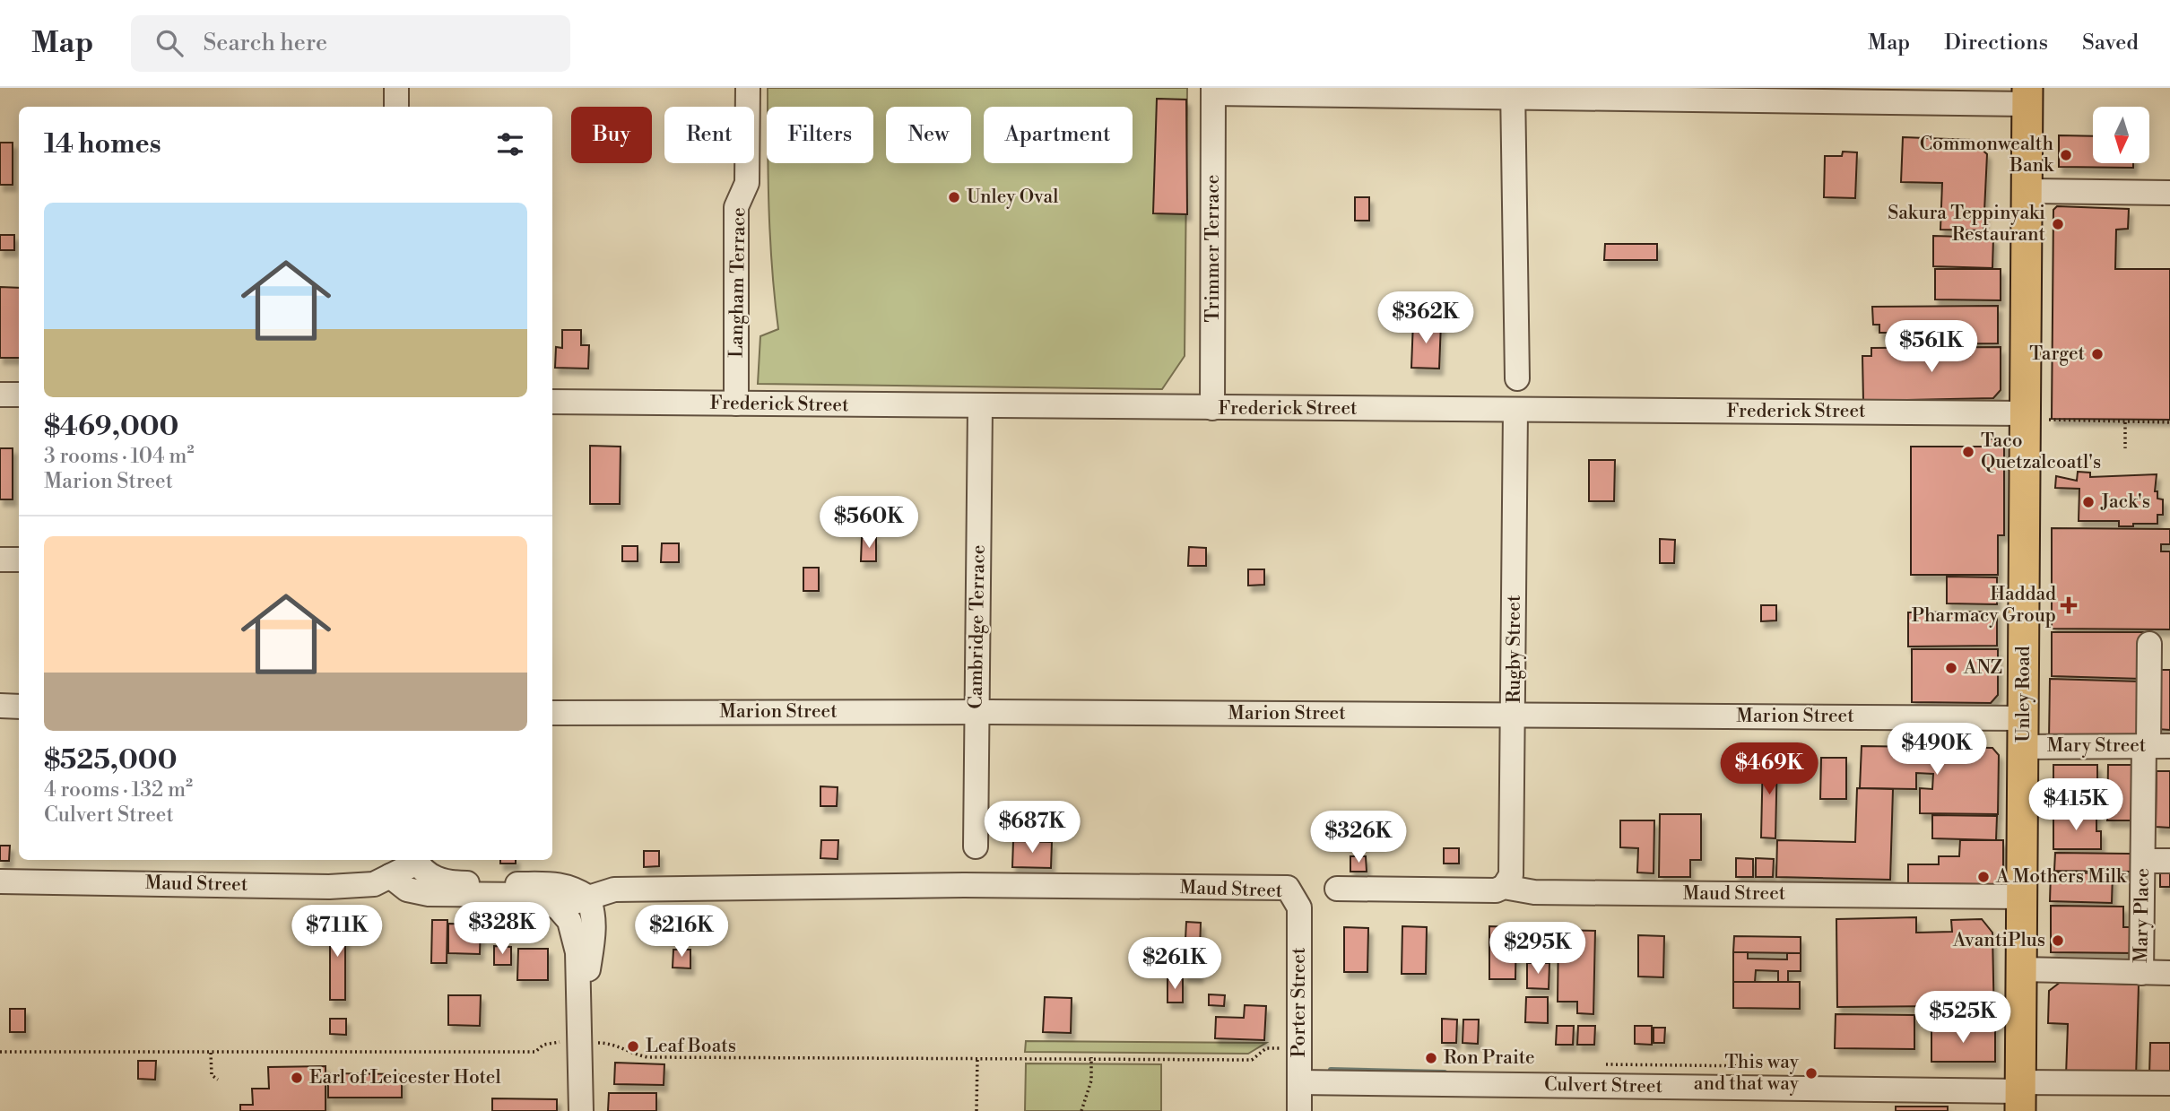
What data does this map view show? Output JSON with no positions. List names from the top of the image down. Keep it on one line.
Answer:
{"streets":{"main road":["Unley Road"],"street":["Trimmer Terrace","Langham Terrace","Frederick Street","Cambridge Terrace","Rugby Street","Marion Street","Mary Street","Maud Street","Mary Place","Porter Street","Culvert Street"]},"crossings":[["Trimmer Terrace","Frederick Street"],["Langham Terrace","Frederick Street"],["Frederick Street","Cambridge Terrace"],["Frederick Street","Rugby Street"],["Frederick Street","Unley Road"],["Cambridge Terrace","Marion Street"],["Rugby Street","Marion Street"],["Rugby Street","Maud Street"],["Unley Road","Marion Street"],["Unley Road","Mary Street"],["Unley Road","Maud Street"],["Unley Road","Culvert Street"],["Mary Street","Mary Place"],["Maud Street","Porter Street"],["Porter Street","Culvert Street"]],"places":{"other":["Commonwealth Bank","Unley Oval","Sakura Teppinyaki Restaurant","Target","Taco Quetzalcoatl's","Jack's","ANZ","A Mothers Milk","AvantiPlus","Leaf Boats","Ron Praite","This way and that way","Earl of Leicester Hotel"],"health":["Haddad Pharmacy Group"]},"north":"bottom","page":{"header":"Map","search":"Search here","nav":["Map","Directions","Saved"],"chip":["Buy","Rent","Filters","New","Apartment"],"heading":"14 homes","list":[{"name":"$469,000","note":"3 rooms · 104 m² · Marion Street"},{"name":"$525,000","note":"4 rooms · 132 m² · Culvert Street"}],"price":["$362K","$561K","$560K","$490K","$469K","$415K","$687K","$326K","$328K","$711K","$216K","$295K","$261K","$525K"]}}
